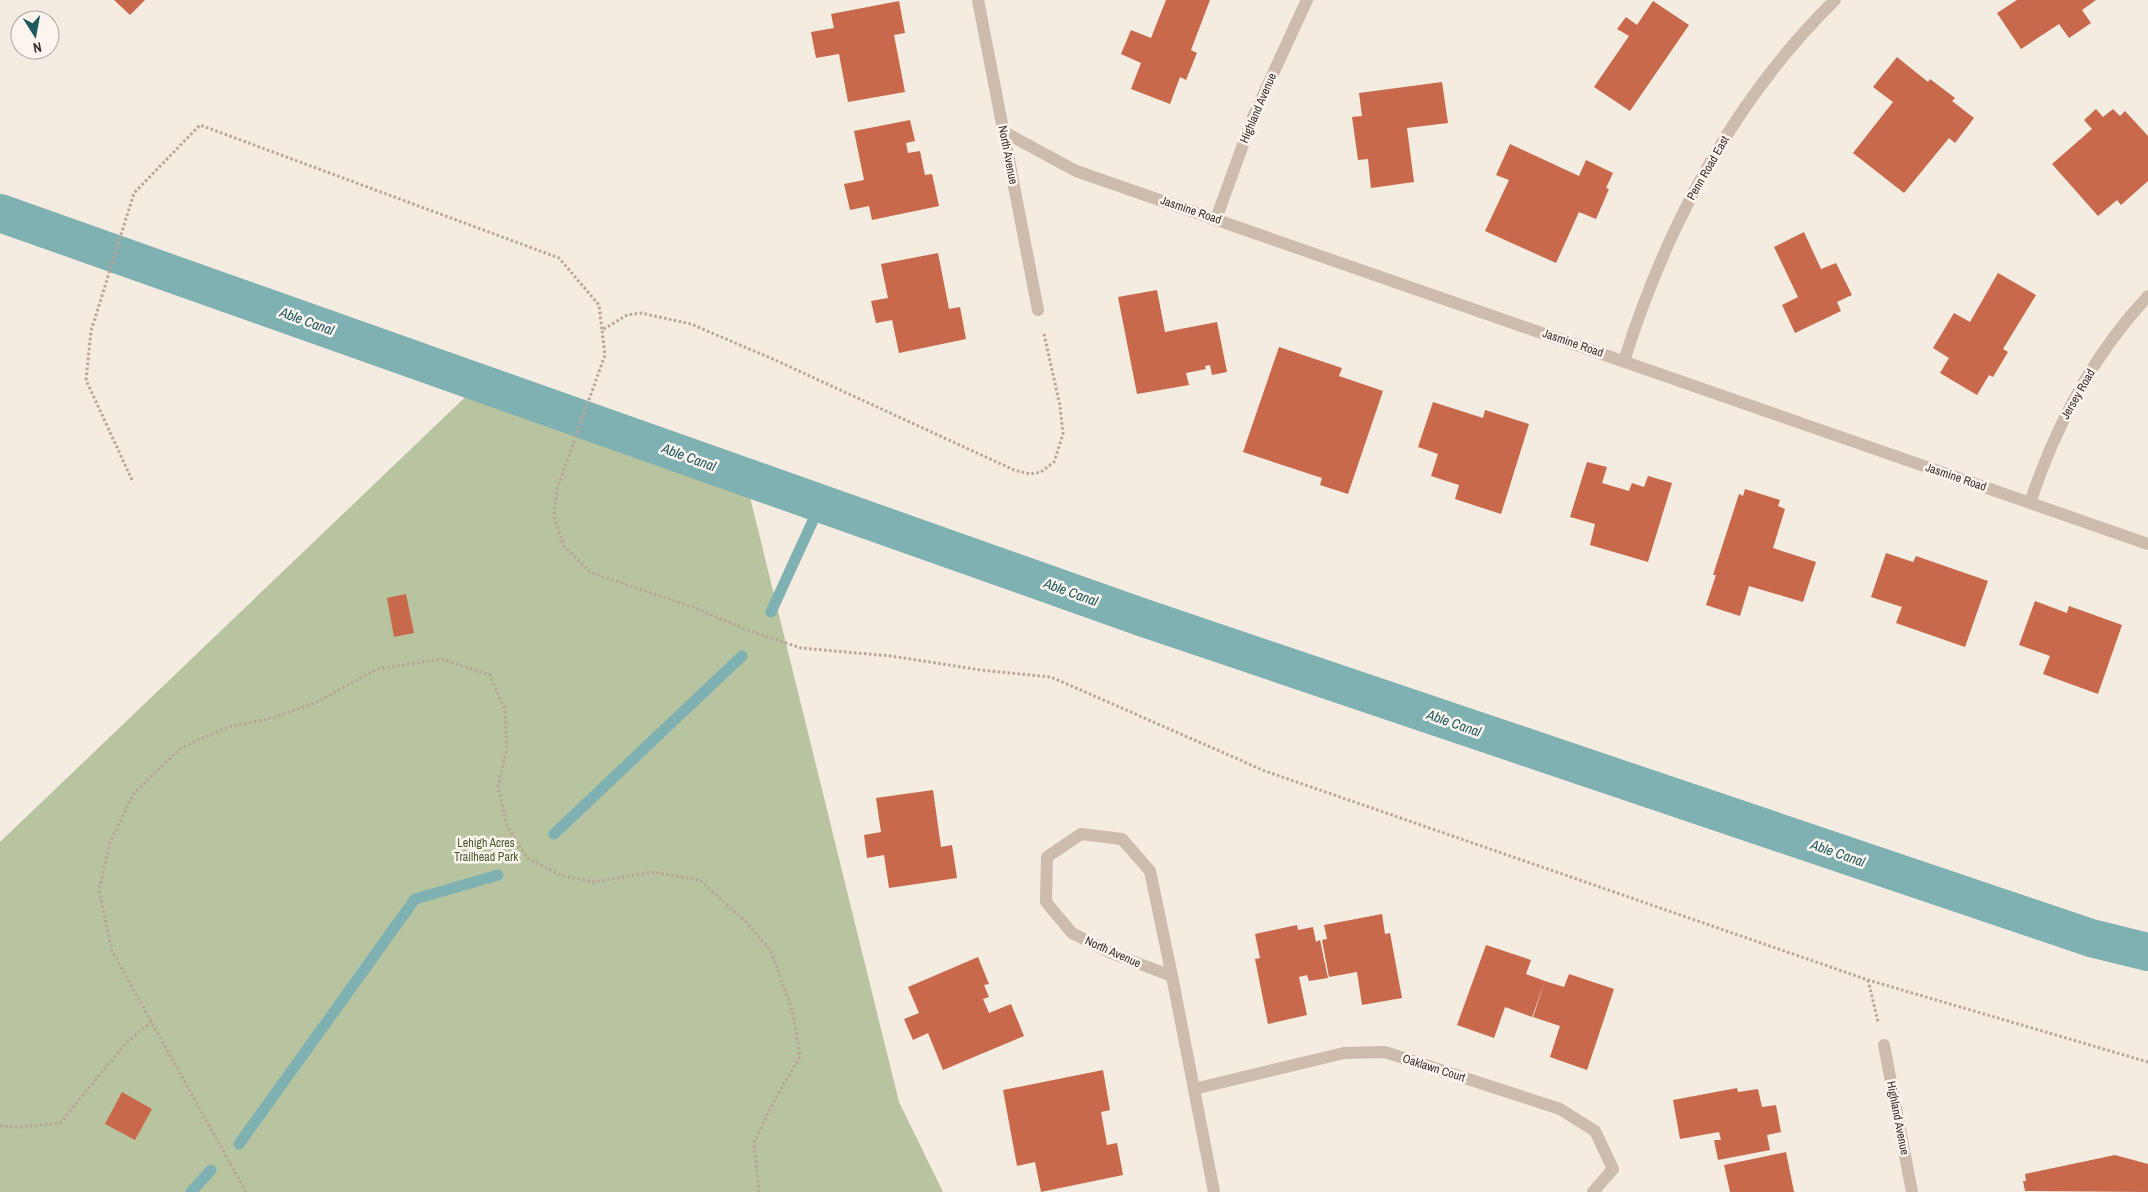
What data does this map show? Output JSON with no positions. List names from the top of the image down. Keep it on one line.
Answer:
{"streets":{"street":["Highland Avenue","North Avenue","Penn Road East","Jasmine Road","Jersey Road","Oaklawn Court"]},"crossings":[["Highland Avenue","Jasmine Road"],["North Avenue","Jasmine Road"],["North Avenue","Oaklawn Court"],["Penn Road East","Jasmine Road"],["Jasmine Road","Jersey Road"]],"water":["Able Canal"],"parks":["Lehigh Acres Trailhead Park"],"north":"bottom"}
